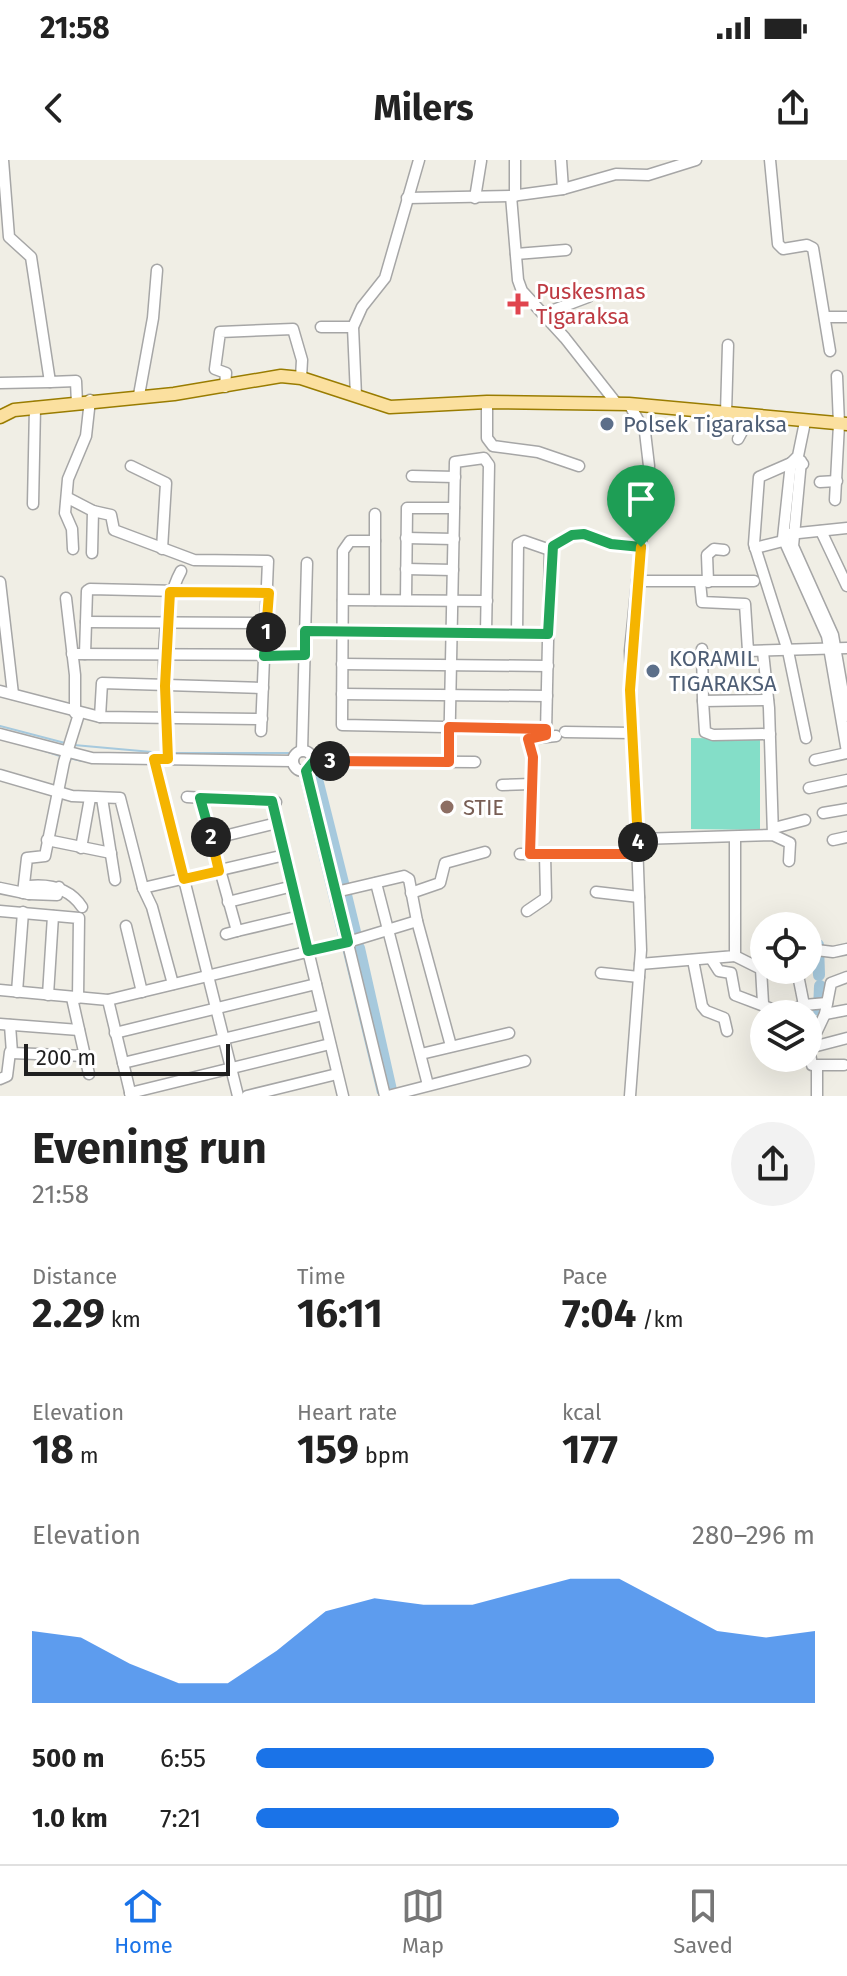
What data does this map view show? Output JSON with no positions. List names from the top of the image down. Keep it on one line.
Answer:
{"places":{"health":["Puskesmas Tigaraksa"],"other":["Polsek Tigaraksa","KORAMIL TIGARAKSA","STIE"]},"scale_bar":"200 m","page":{"status":"21:58","header":"Milers","pins":["1","3","2","4"],"scale":"200 m","heading":["Evening run","21:58"],"stats":[["Distance","2.29 km"],["Time","16:11"],["Pace","7:04 /km"],["Elevation","18 m"],["Heart rate","159 bpm"],["kcal","177"]],"chart":["Elevation","280–296 m"],"list":[{"name":"500 m","note":"6:55"},{"name":"1.0 km","note":"7:21"}],"tabs":["Home","Map","Saved"]}}
